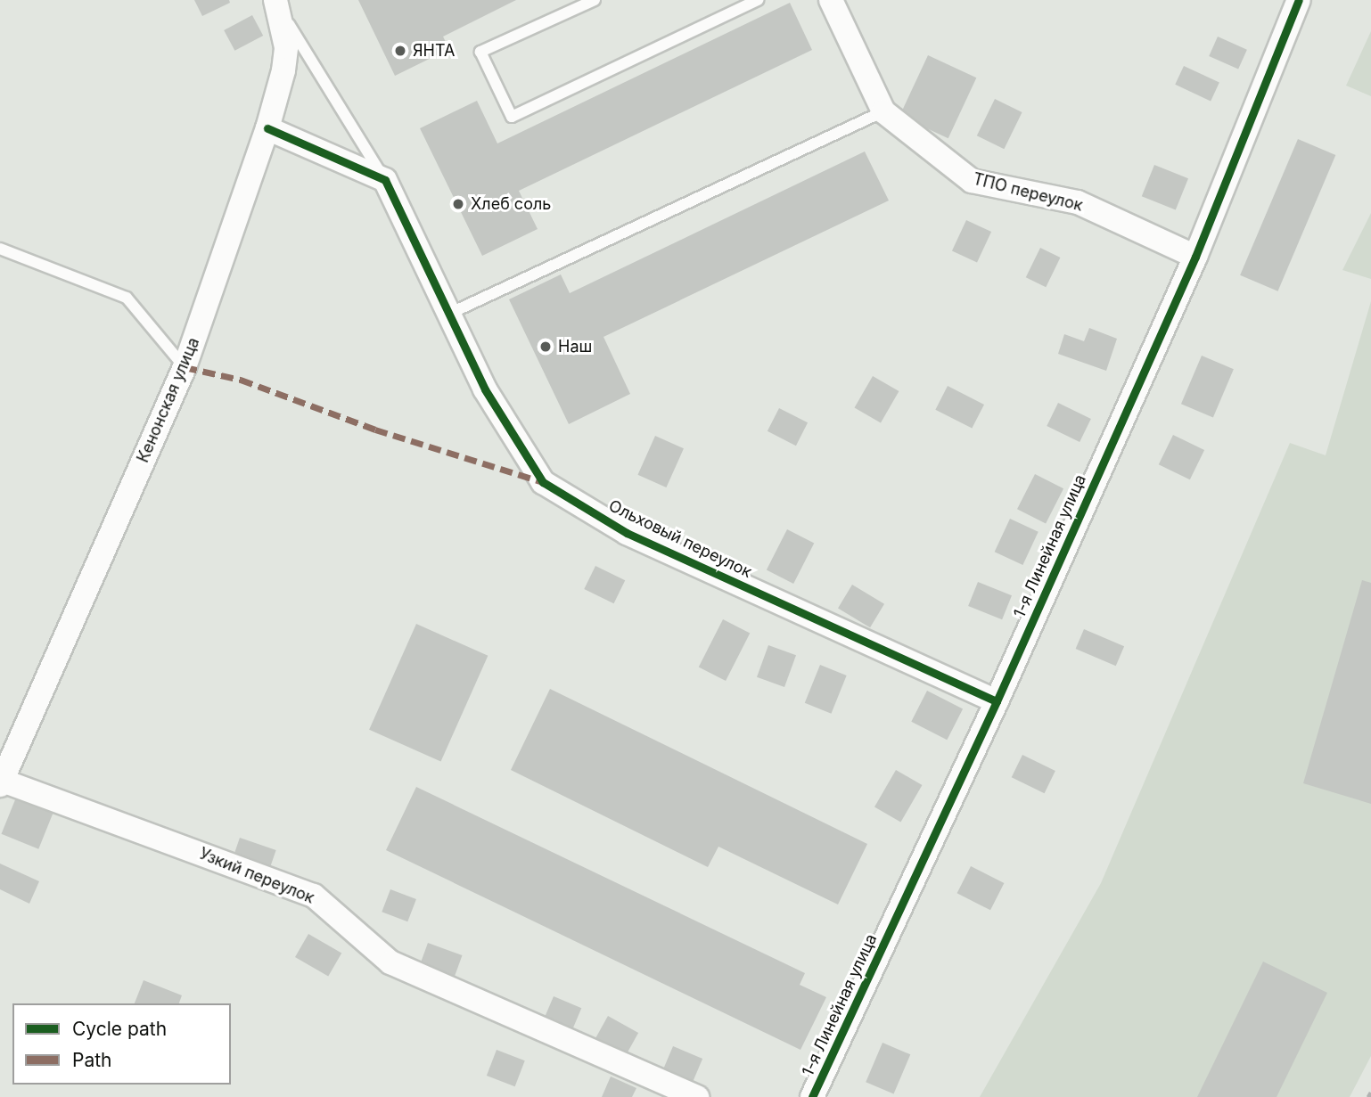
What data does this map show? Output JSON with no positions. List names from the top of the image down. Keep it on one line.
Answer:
{"streets":{"street":["ТПО переулок","Кенонская улица","Ольховый переулок","1-я Линейная улица","Узкий переулок"]},"crossings":[["ТПО переулок","1-я Линейная улица"],["Кенонская улица","Узкий переулок"],["Ольховый переулок","1-я Линейная улица"]],"places":["ЯНТА","Хлеб соль","Наш"],"legend":["Cycle path","Path"]}
